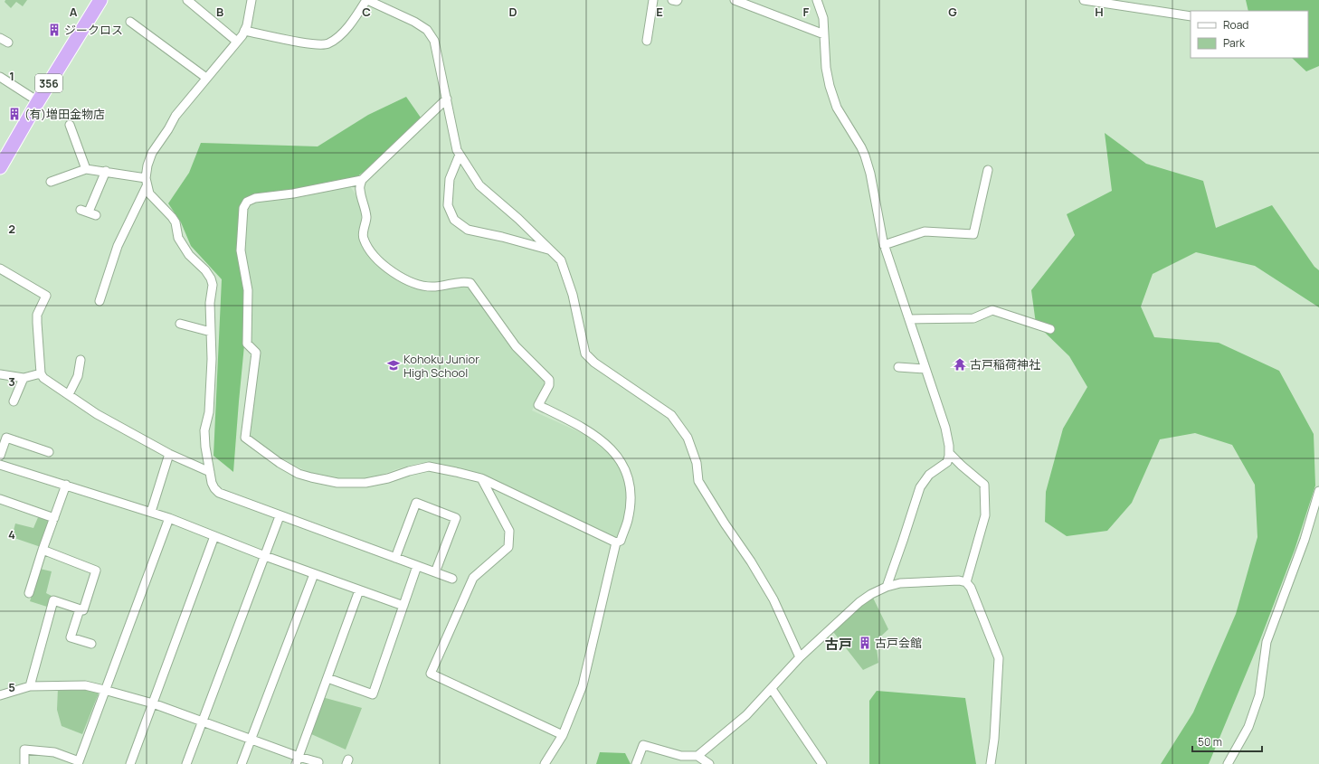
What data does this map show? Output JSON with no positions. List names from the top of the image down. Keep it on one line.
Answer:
{"streets":{"highway":["356"]},"districts":["古戸"],"places":{"building":["ジークロス","(有)増田金物店","古戸会館"],"temple":["古戸稲荷神社"],"school or university":["Kohoku Junior High School"]},"legend":["Road","Park"],"scale_bar":"50 m","grid":{"columns":["A","B","C","D","E","F","G","H"],"rows":["1","2","3","4","5"]}}
